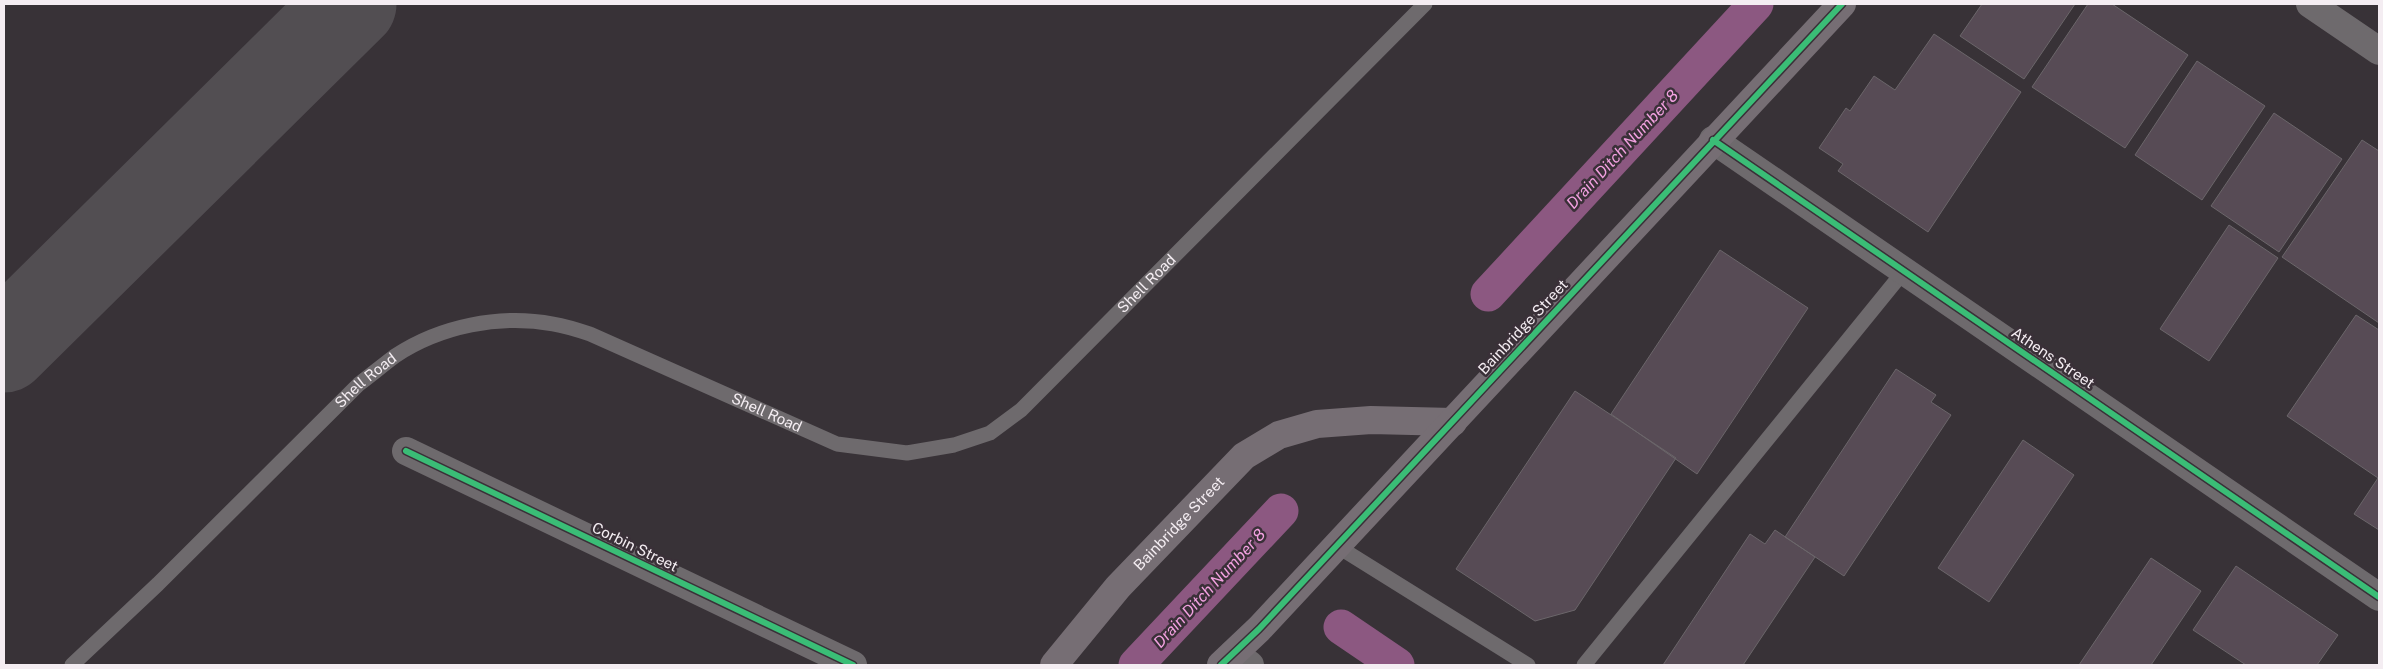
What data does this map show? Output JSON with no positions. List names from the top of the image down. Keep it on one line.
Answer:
{"streets":{"street":["Bainbridge Street","Athens Street","Corbin Street"],"lane":["Shell Road"]},"crossings":[["Bainbridge Street","Athens Street"]],"water":["Drain Ditch Number 8"]}
